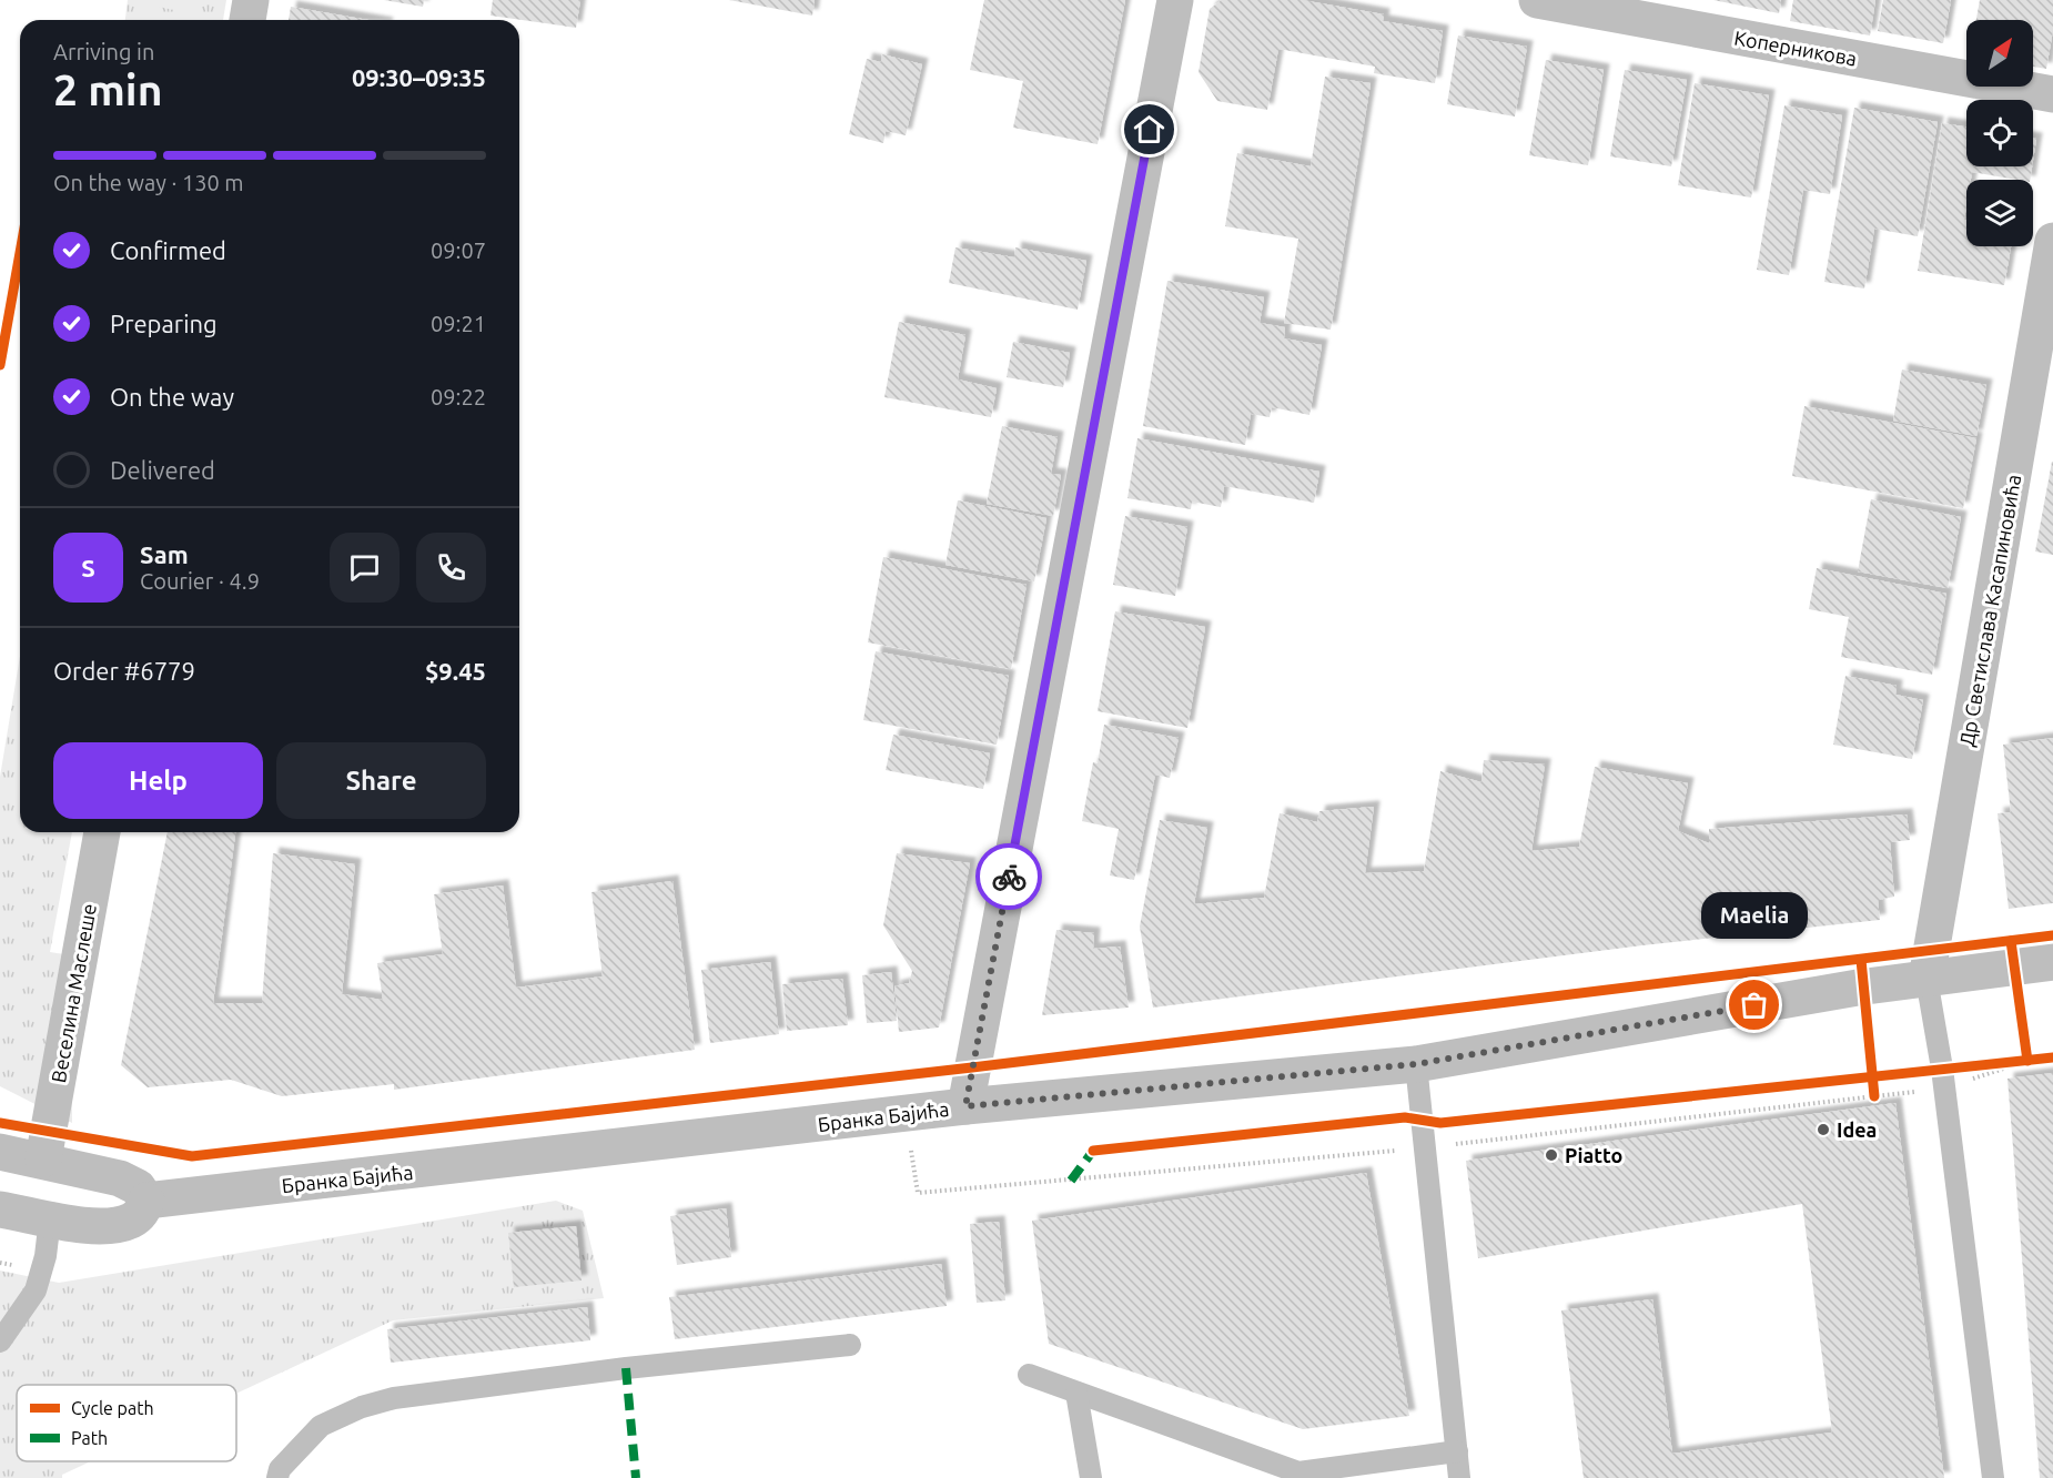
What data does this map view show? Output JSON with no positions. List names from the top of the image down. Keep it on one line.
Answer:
{"streets":{"street":["Коперникова","Др Светислава Касапиновића","Веселина Маслеше","Бранка Бајића"]},"crossings":[["Др Светислава Касапиновића","Бранка Бајића"]],"places":["Maelia","Idea","Piatto"],"legend":["Cycle path","Path"],"north":"top right","page":{"heading":["2 min","Arriving in","09:30–09:35"],"panel":["Sam","Courier · 4.9","Order #6779","$9.45"],"bar":"On the way · 130 m","list":[["Confirmed","09:07"],["Preparing","09:21"],["On the way","09:22"],"Delivered"],"round":"S","buttons":["Help","Share"],"bubble":"Maelia"}}
